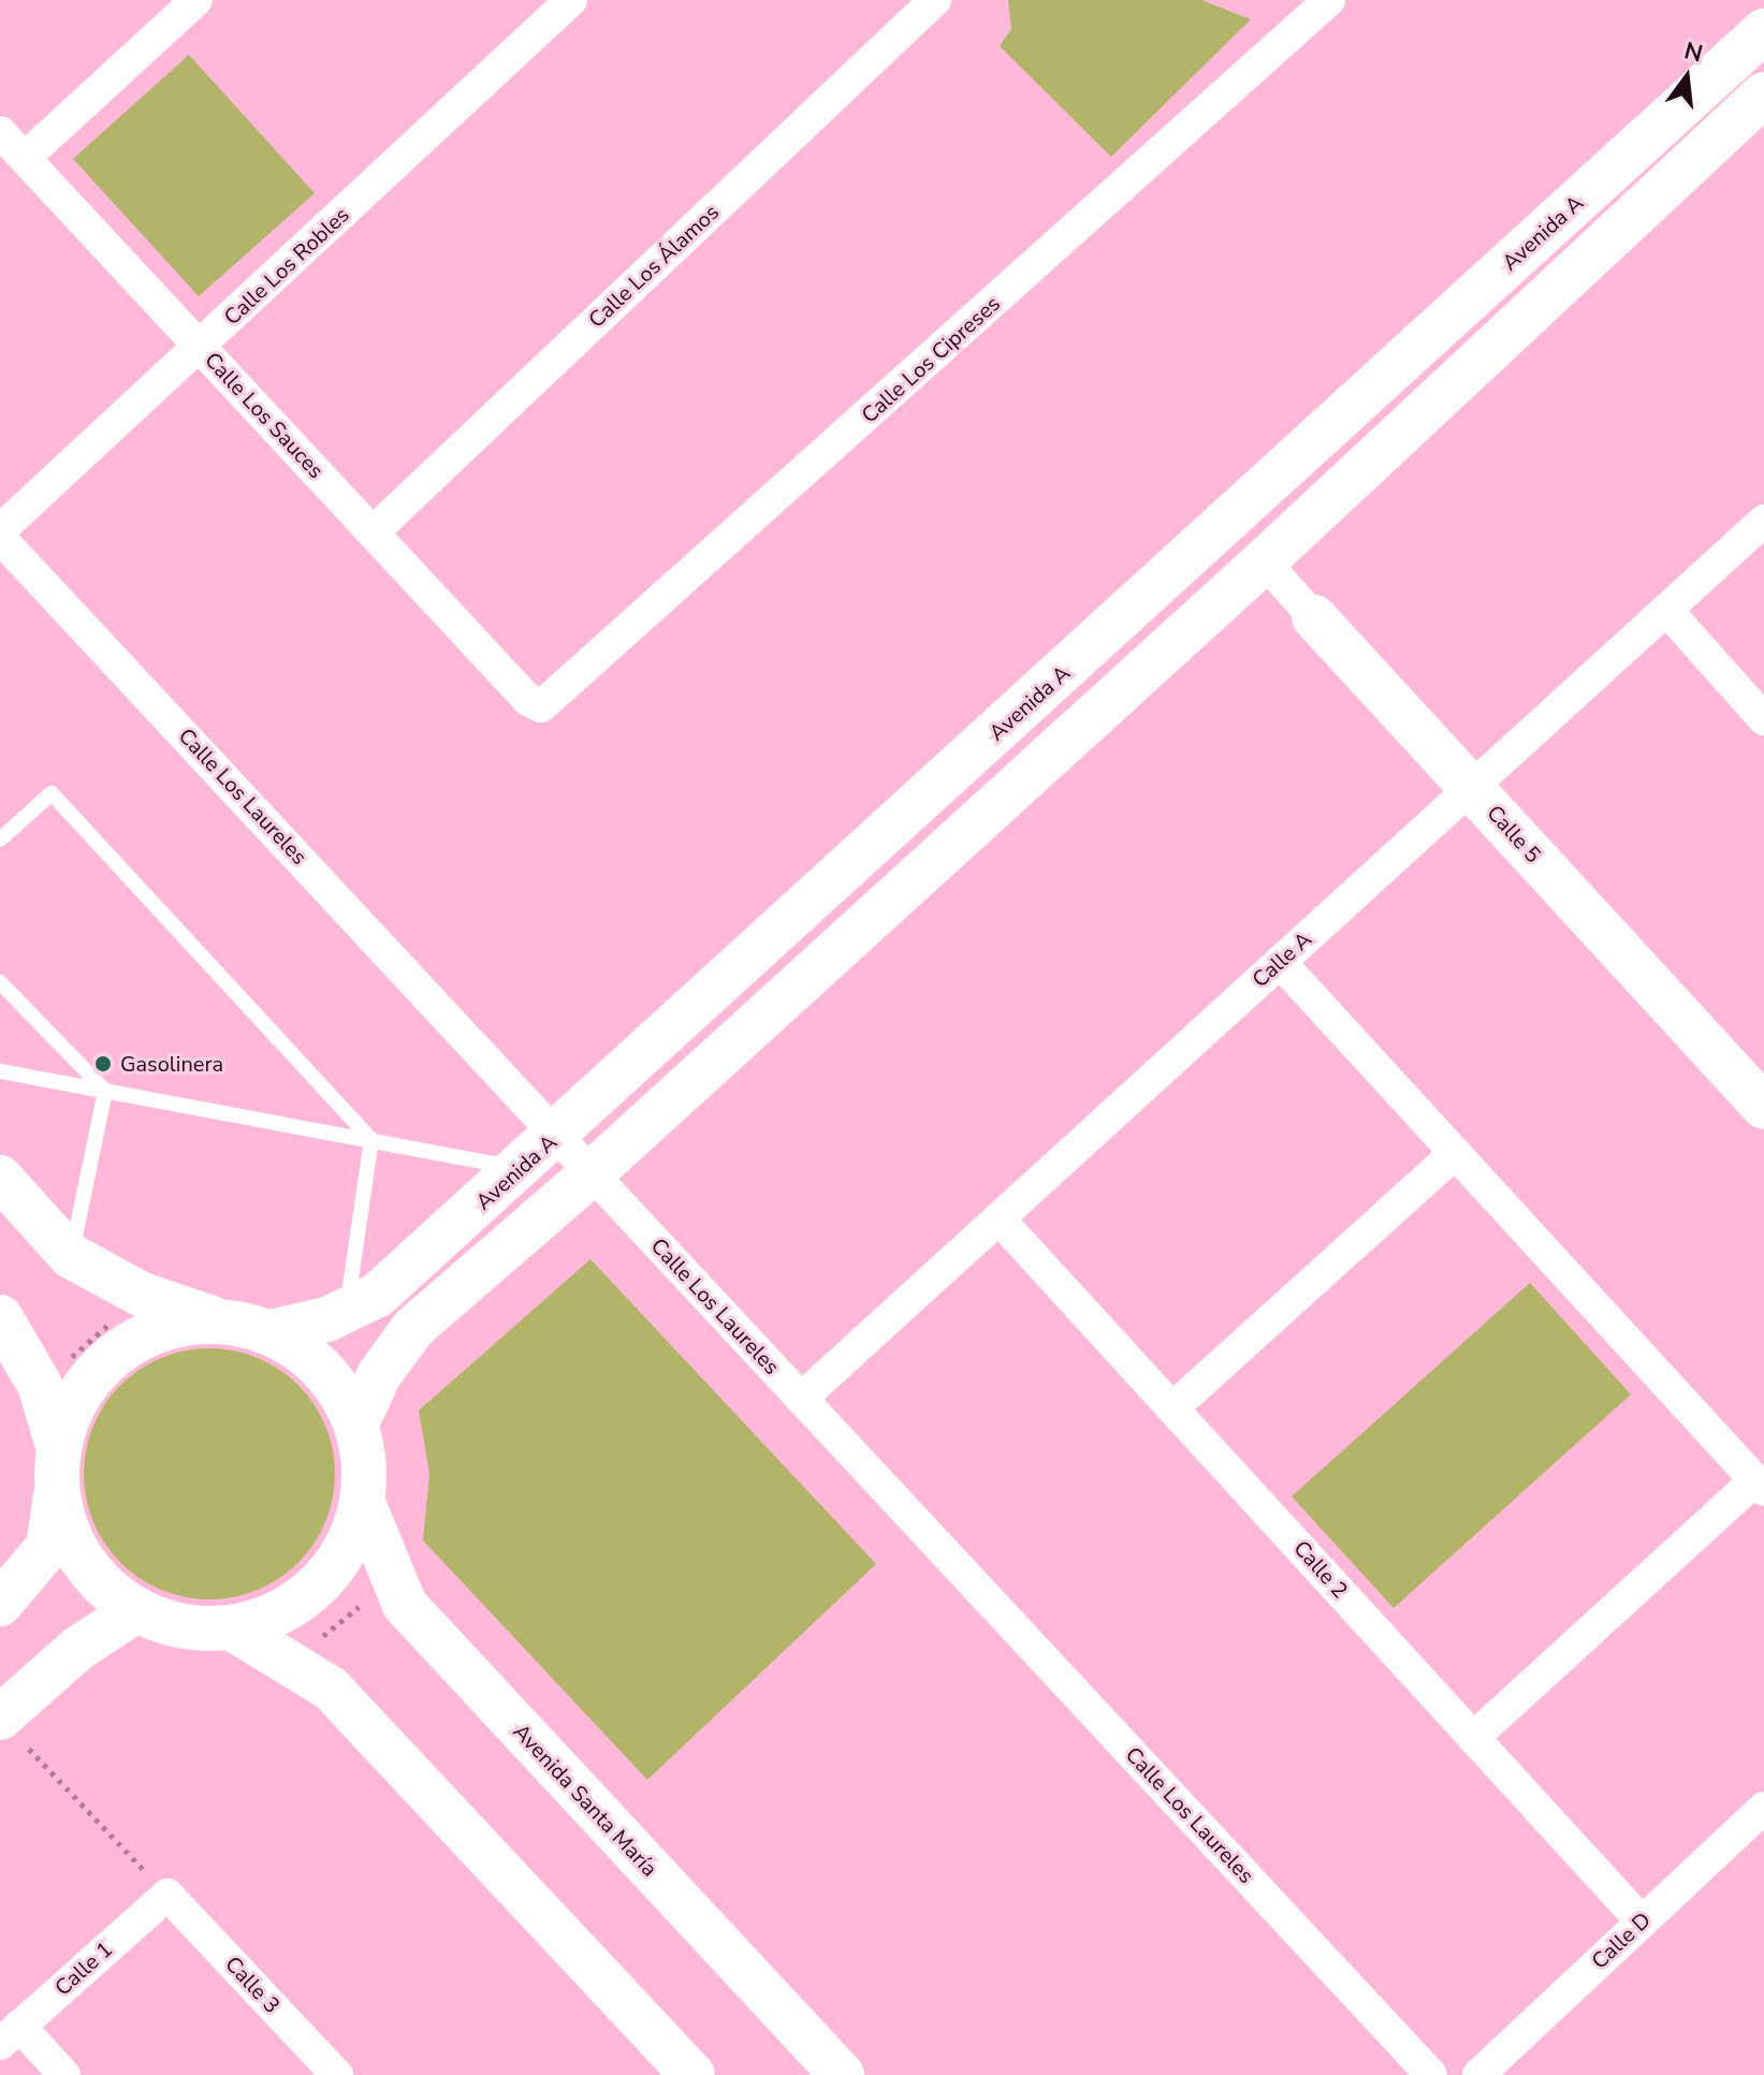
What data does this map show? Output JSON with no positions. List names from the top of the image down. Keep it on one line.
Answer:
{"streets":{"street":["Avenida A","Calle Los Robles","Calle Los Álamos","Calle Los Cipreses","Calle Los Sauces","Calle Los Laureles","Calle 5","Calle A","Calle 2","Avenida Santa María","Calle D","Calle 1","Calle 3"]},"crossings":[["Avenida A","Calle Los Laureles"],["Calle Los Robles","Calle Los Sauces"],["Calle Los Álamos","Calle Los Sauces"],["Calle Los Cipreses","Calle Los Sauces"],["Calle Los Laureles","Calle A"],["Calle 5","Calle A"],["Calle A","Calle 2"],["Calle 2","Calle D"],["Calle 1","Calle 3"]],"places":["Gasolinera"],"north":"top"}
